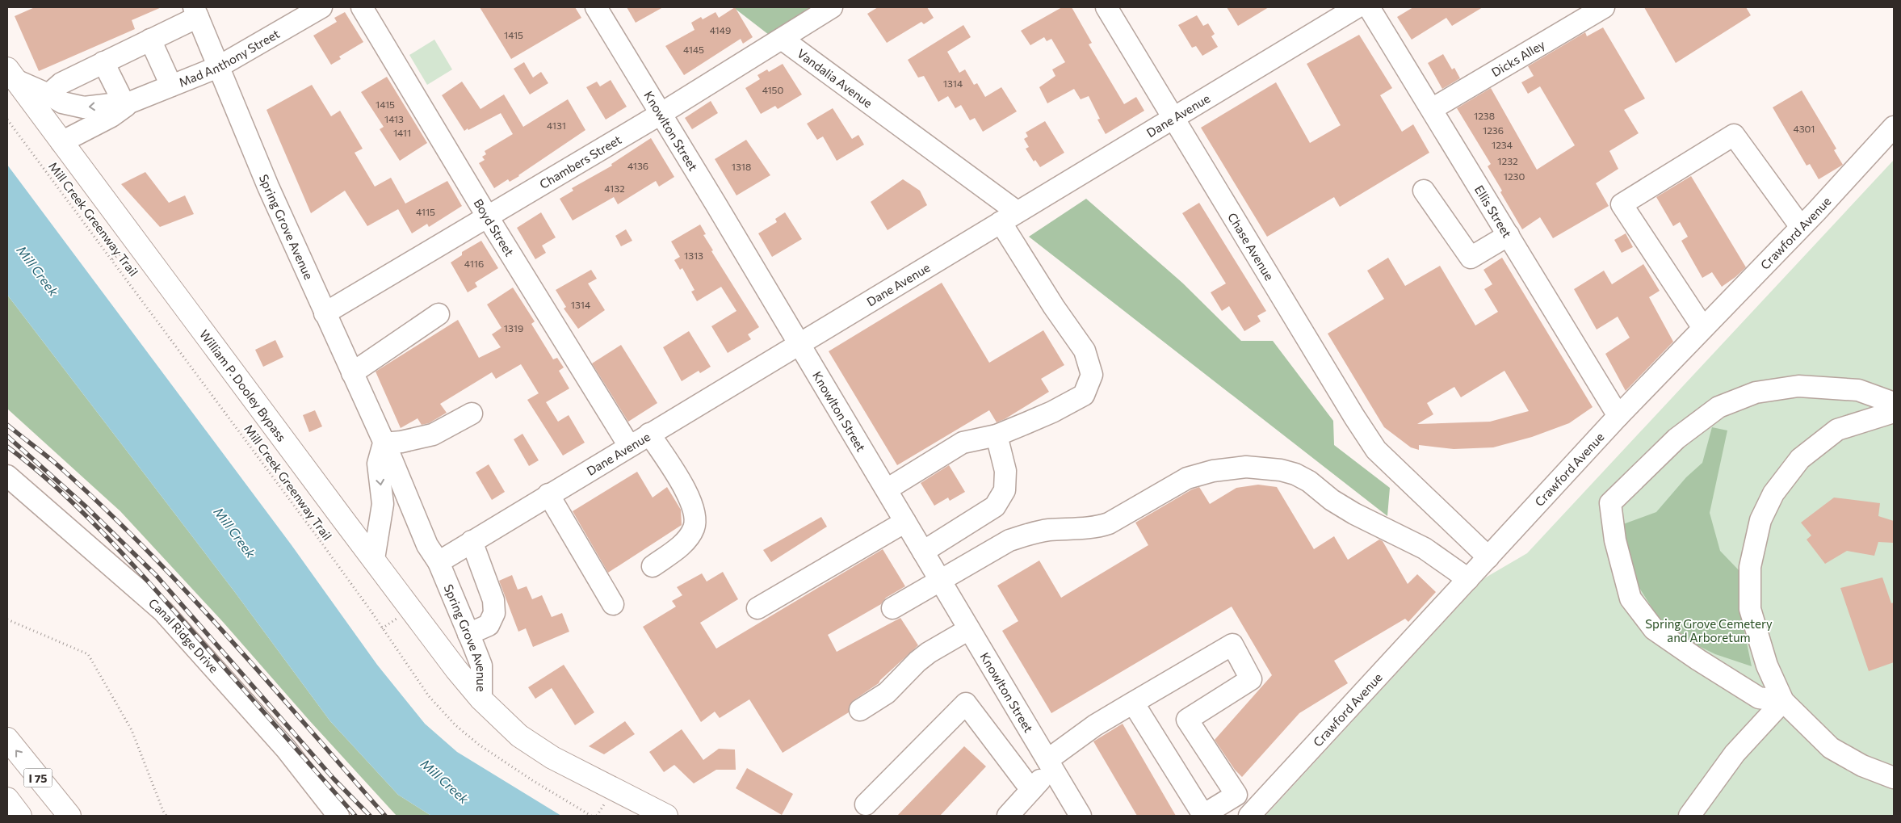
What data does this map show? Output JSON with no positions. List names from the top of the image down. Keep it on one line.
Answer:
{"streets":{"main road":["Spring Grove Avenue","William P. Dooley Bypass","I 75"],"street":["Mad Anthony Street","Dicks Alley","Vandalia Avenue","Dane Avenue","Knowlton Street","Chambers Street","Ellis Street","Boyd Street","Crawford Avenue","Chase Avenue","Canal Ridge Drive"],"path":["Mill Creek Greenway Trail"]},"crossings":[["Mad Anthony Street","Spring Grove Avenue"],["Mad Anthony Street","William P. Dooley Bypass"],["Dicks Alley","Ellis Street"],["Vandalia Avenue","Dane Avenue"],["Vandalia Avenue","Chambers Street"],["Dane Avenue","Knowlton Street"],["Dane Avenue","Spring Grove Avenue"],["Dane Avenue","Boyd Street"],["Dane Avenue","Chase Avenue"],["Knowlton Street","Chambers Street"],["Chambers Street","Spring Grove Avenue"],["Chambers Street","Boyd Street"],["Ellis Street","Crawford Avenue"],["Spring Grove Avenue","William P. Dooley Bypass"],["Crawford Avenue","Chase Avenue"]],"water":["Mill Creek"],"parks":["Spring Grove Cemetery and Arboretum"],"house_numbers":["4149","1415","4145","1314","4150","1415","1238","1413","4131","4301","1236","1411","1234","1232","4136","1318","1230","4132","4115","1313","4116","1314","1319"]}
